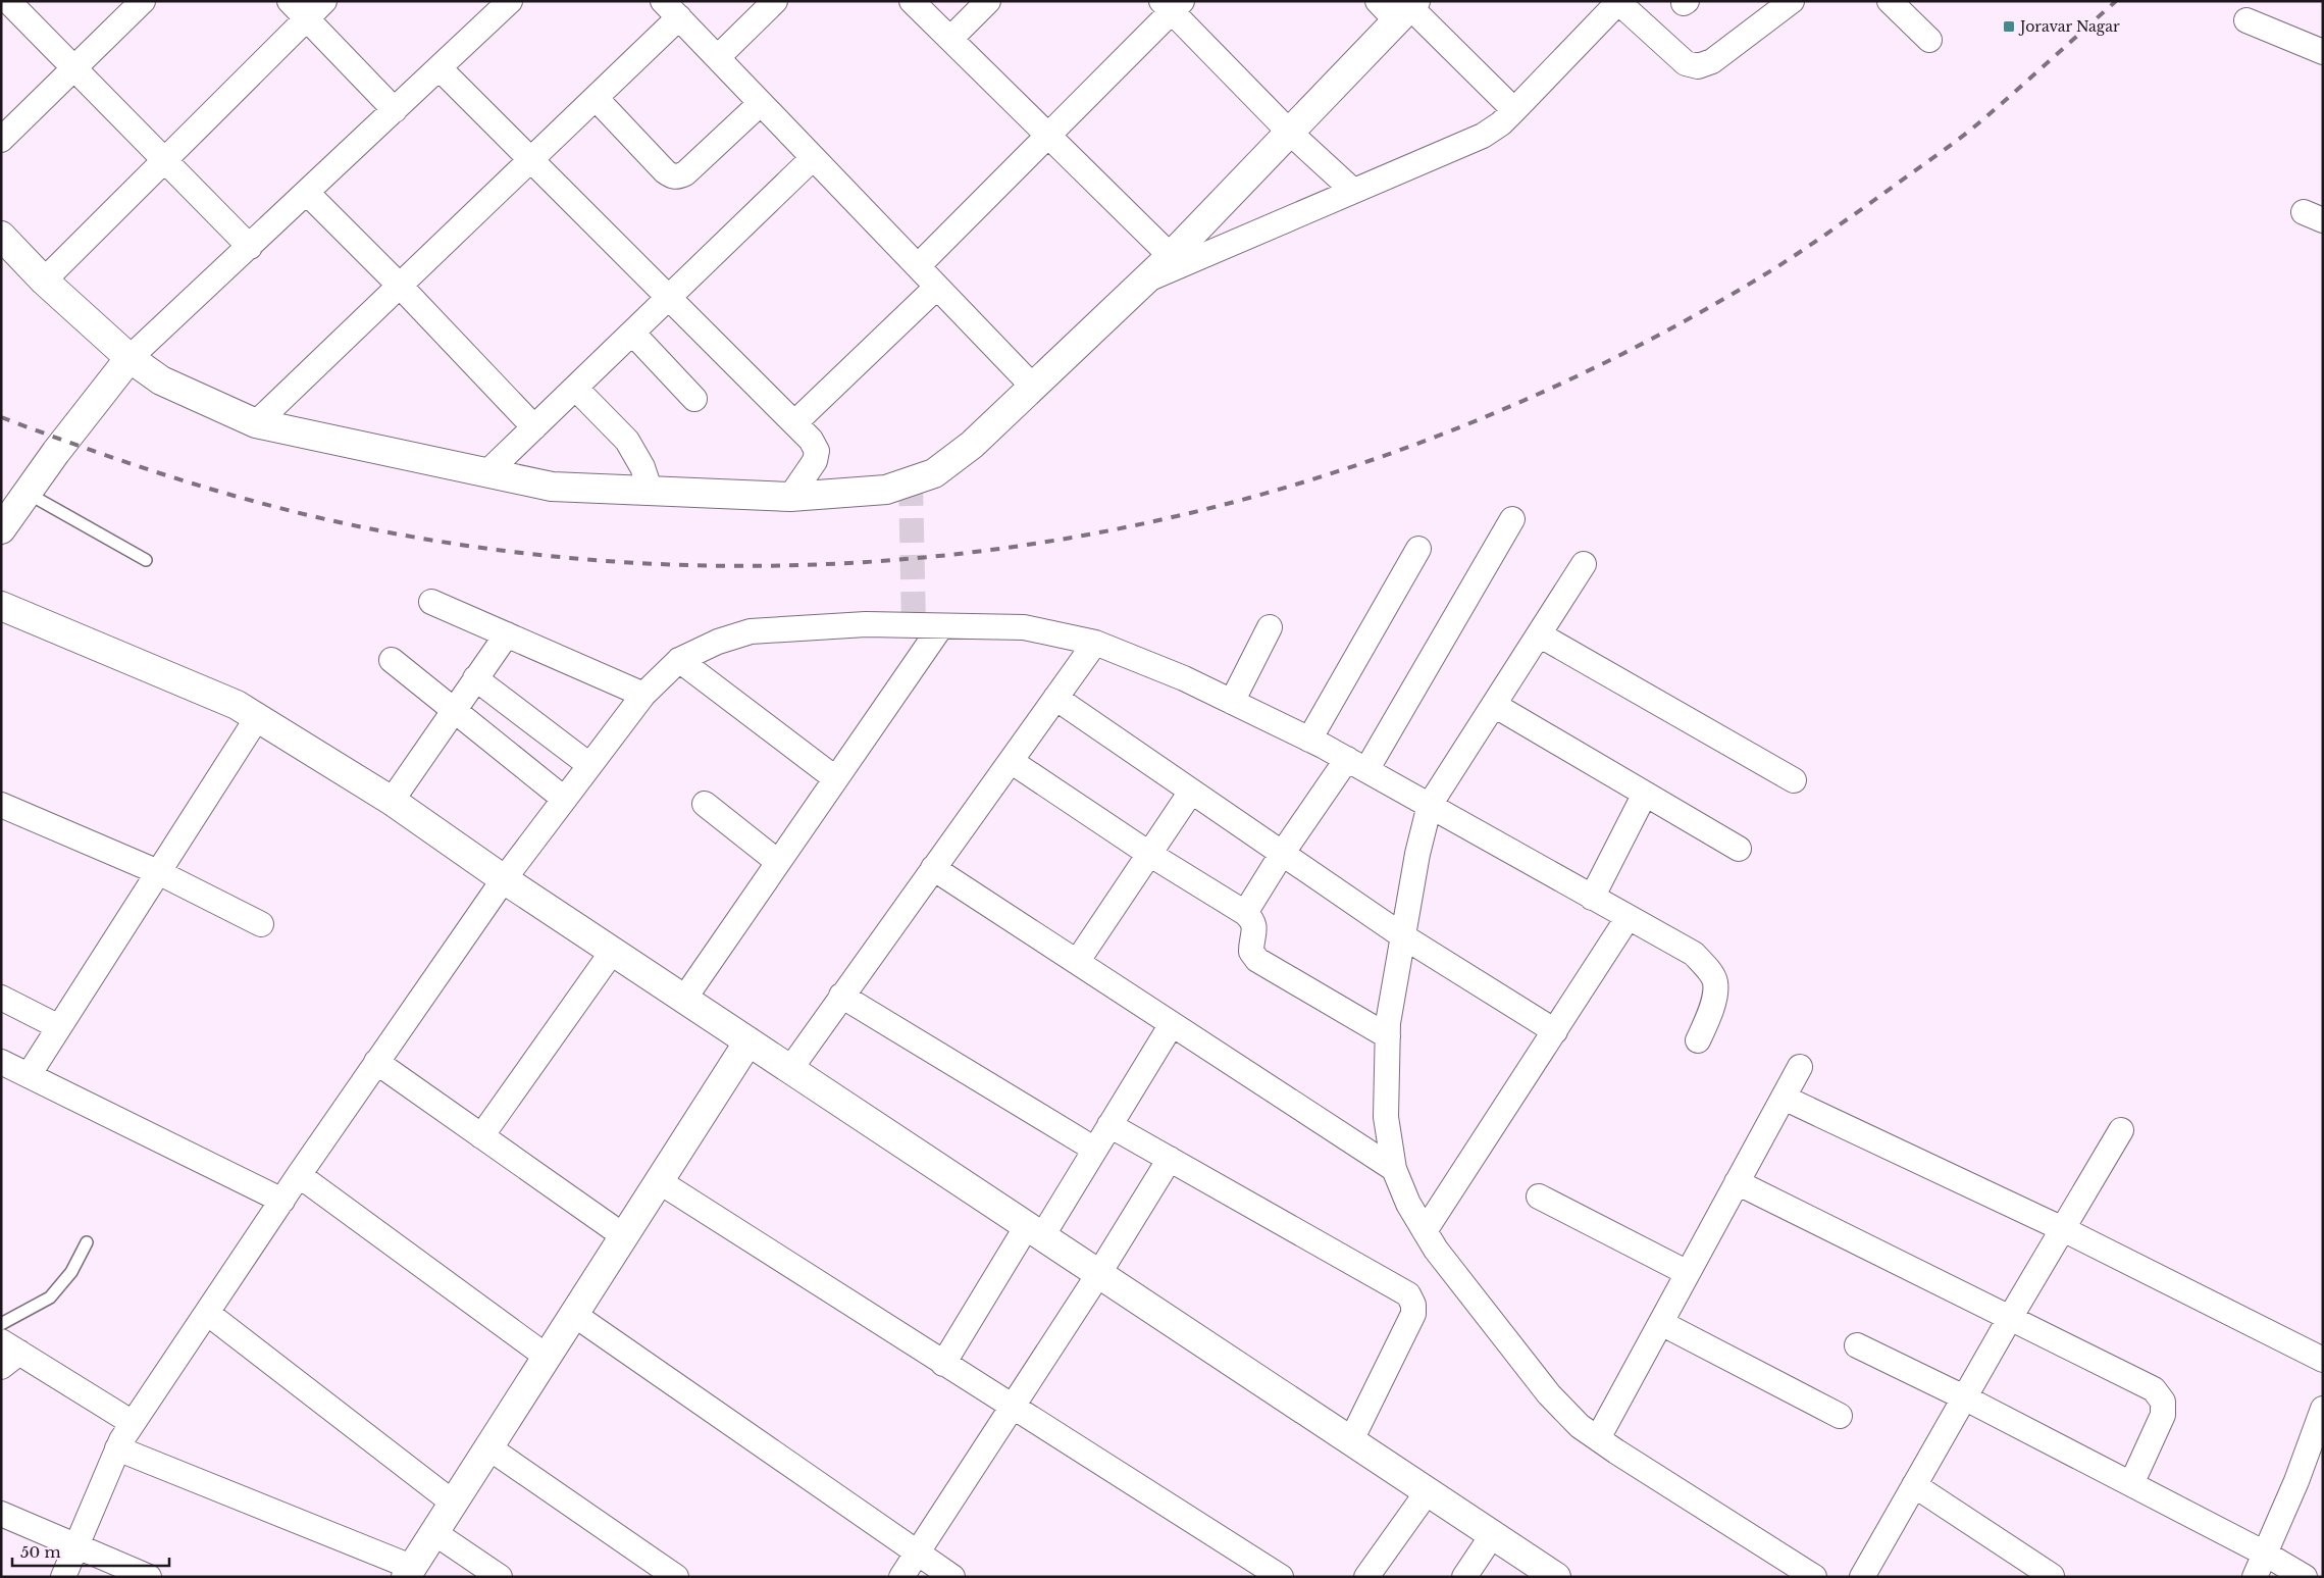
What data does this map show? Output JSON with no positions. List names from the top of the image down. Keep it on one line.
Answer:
{"places":{"transit":["Joravar Nagar"]},"scale_bar":"50 m"}
